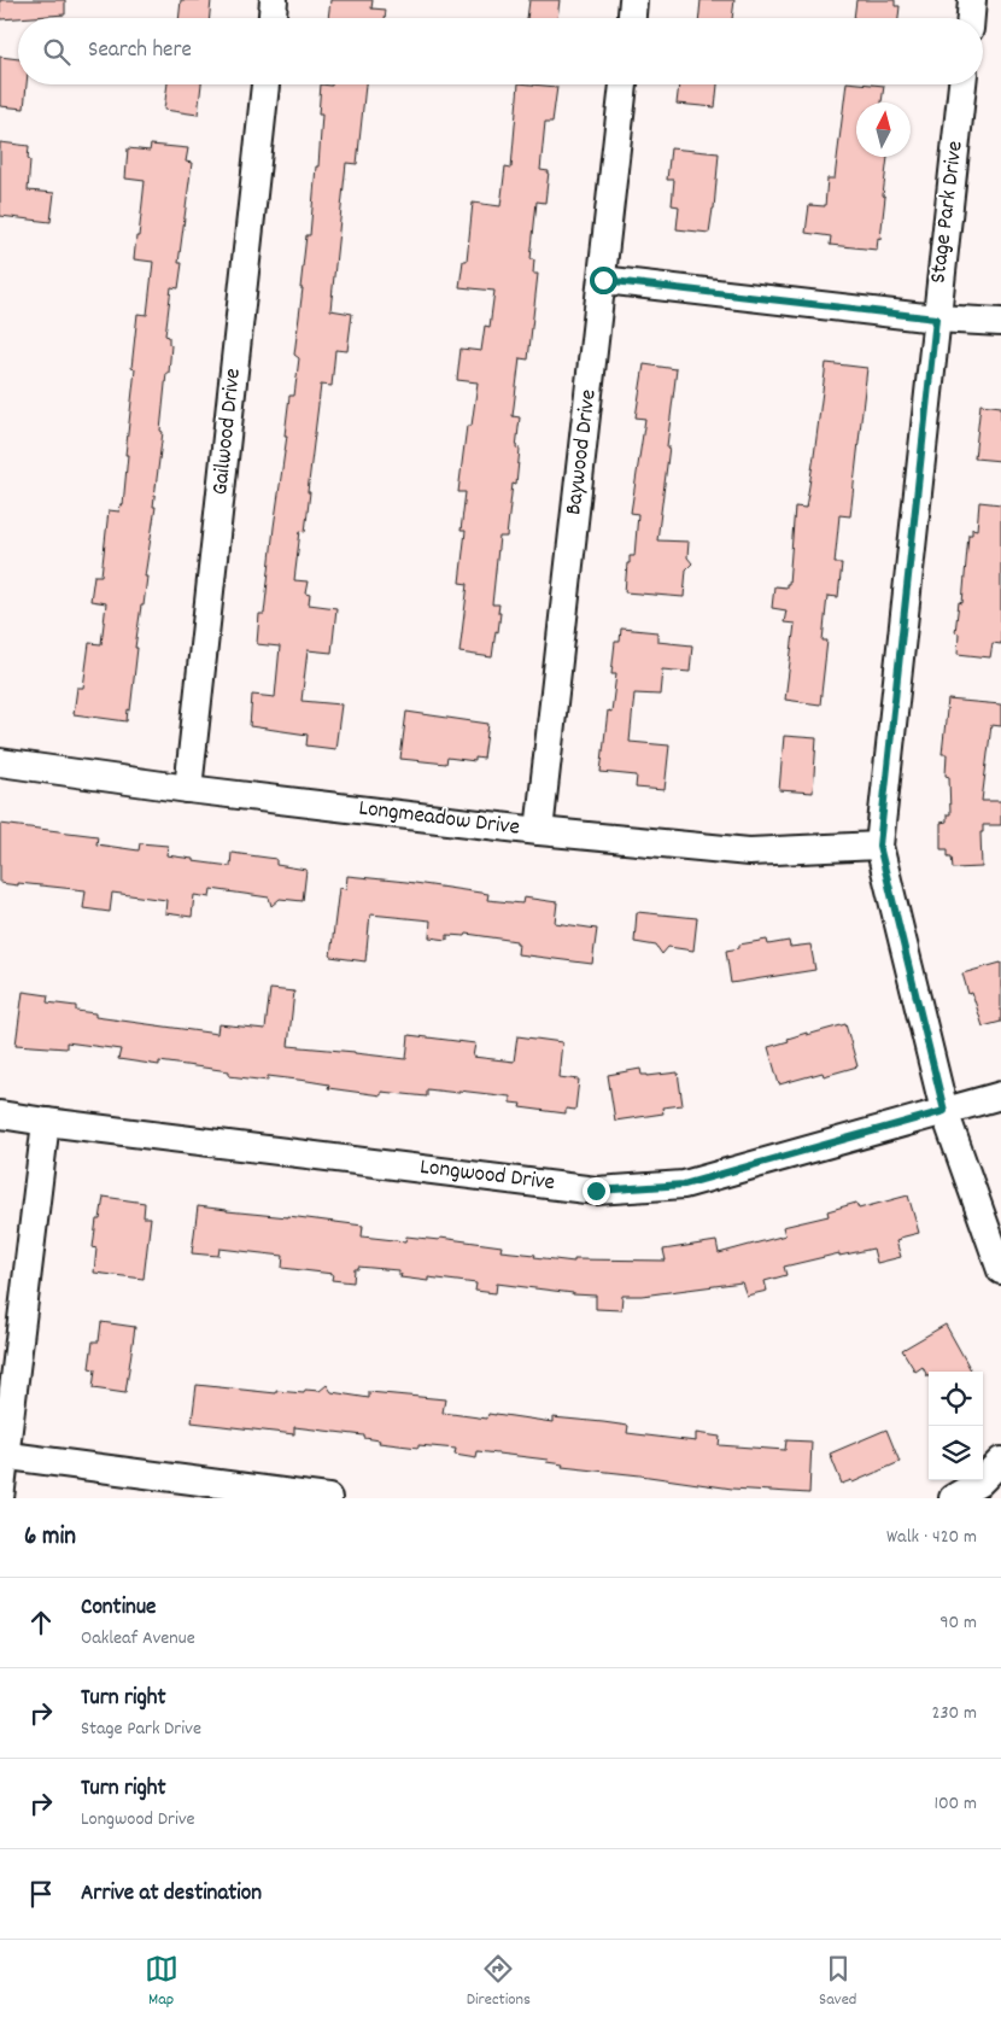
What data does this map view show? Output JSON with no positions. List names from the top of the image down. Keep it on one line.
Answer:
{"streets":{"street":["Stage Park Drive","Gailwood Drive","Baywood Drive","Longmeadow Drive","Longwood Drive"]},"crossings":[["Stage Park Drive","Longmeadow Drive"],["Stage Park Drive","Longwood Drive"],["Gailwood Drive","Longmeadow Drive"],["Baywood Drive","Longmeadow Drive"]],"north":"top","page":{"search":"Search here","heading":["6 min","Walk · 420 m"],"list":[["Continue","Oakleaf Avenue","90 m"],["Turn right","Stage Park Drive","230 m"],["Turn right","Longwood Drive","100 m"],"Arrive at destination"],"nav":["Map","Directions","Saved"]}}
